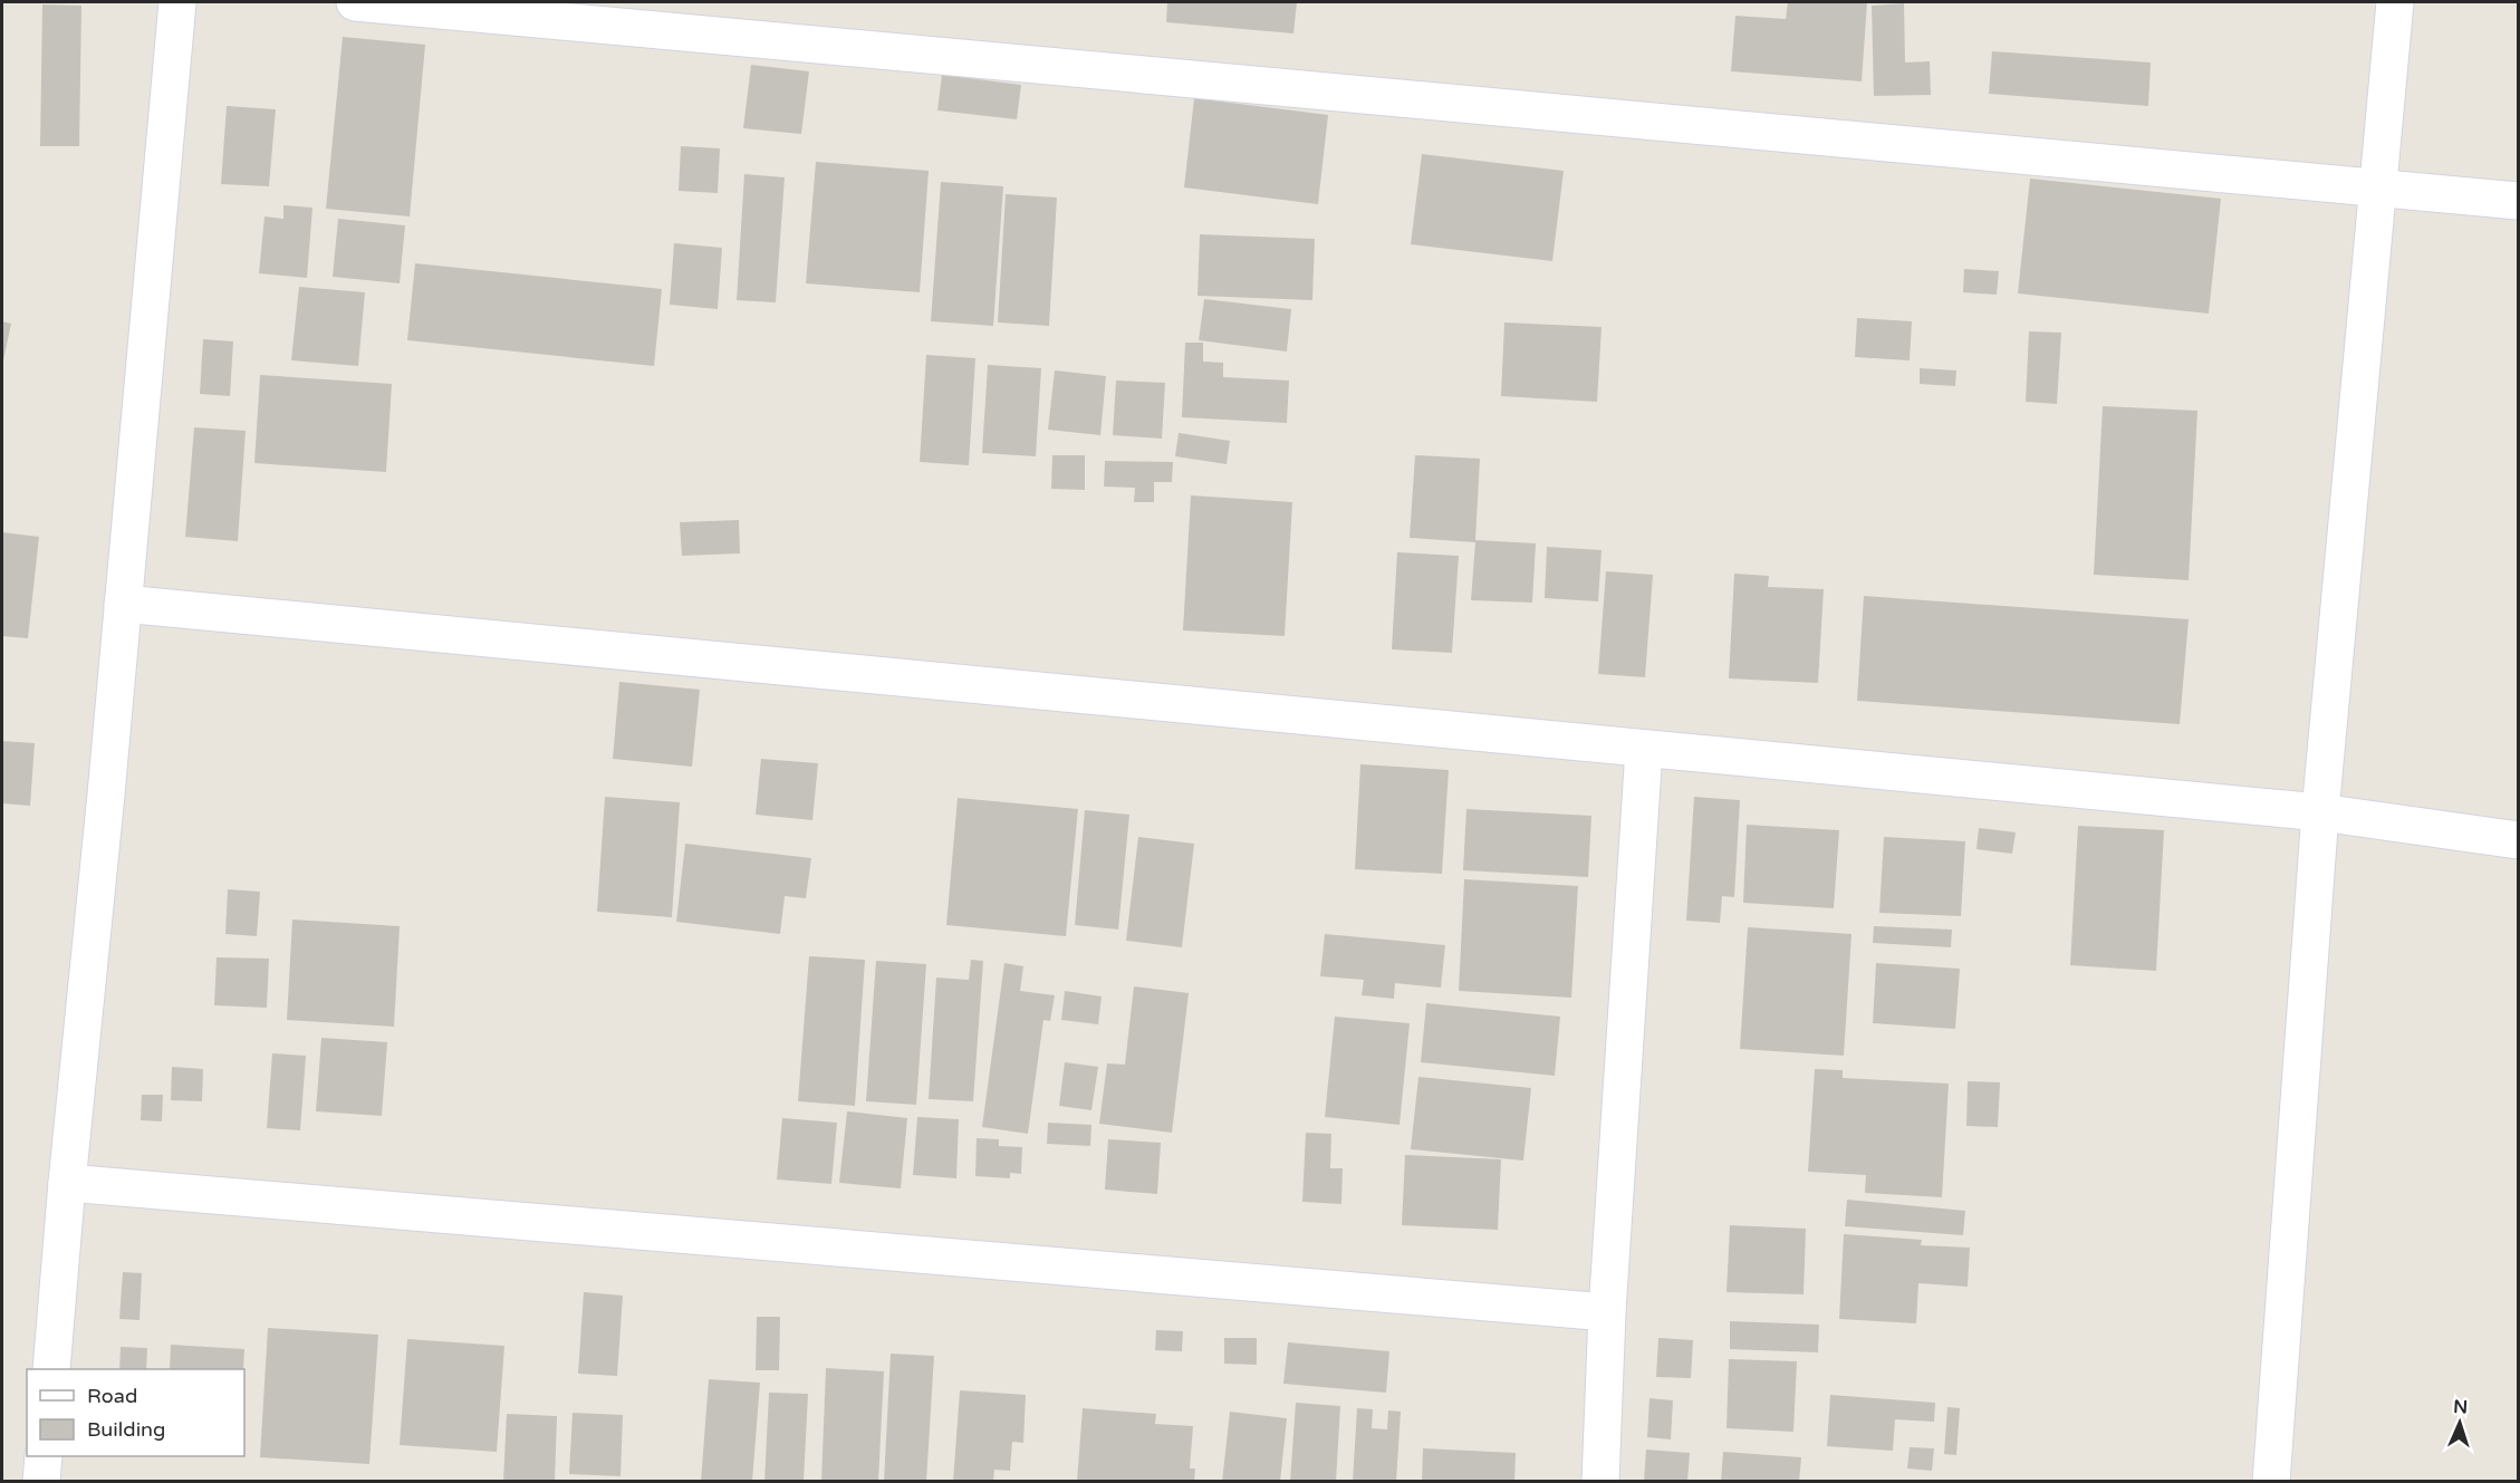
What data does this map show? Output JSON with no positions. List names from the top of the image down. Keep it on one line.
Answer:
{"legend":["Road","Building"],"north":"top"}
